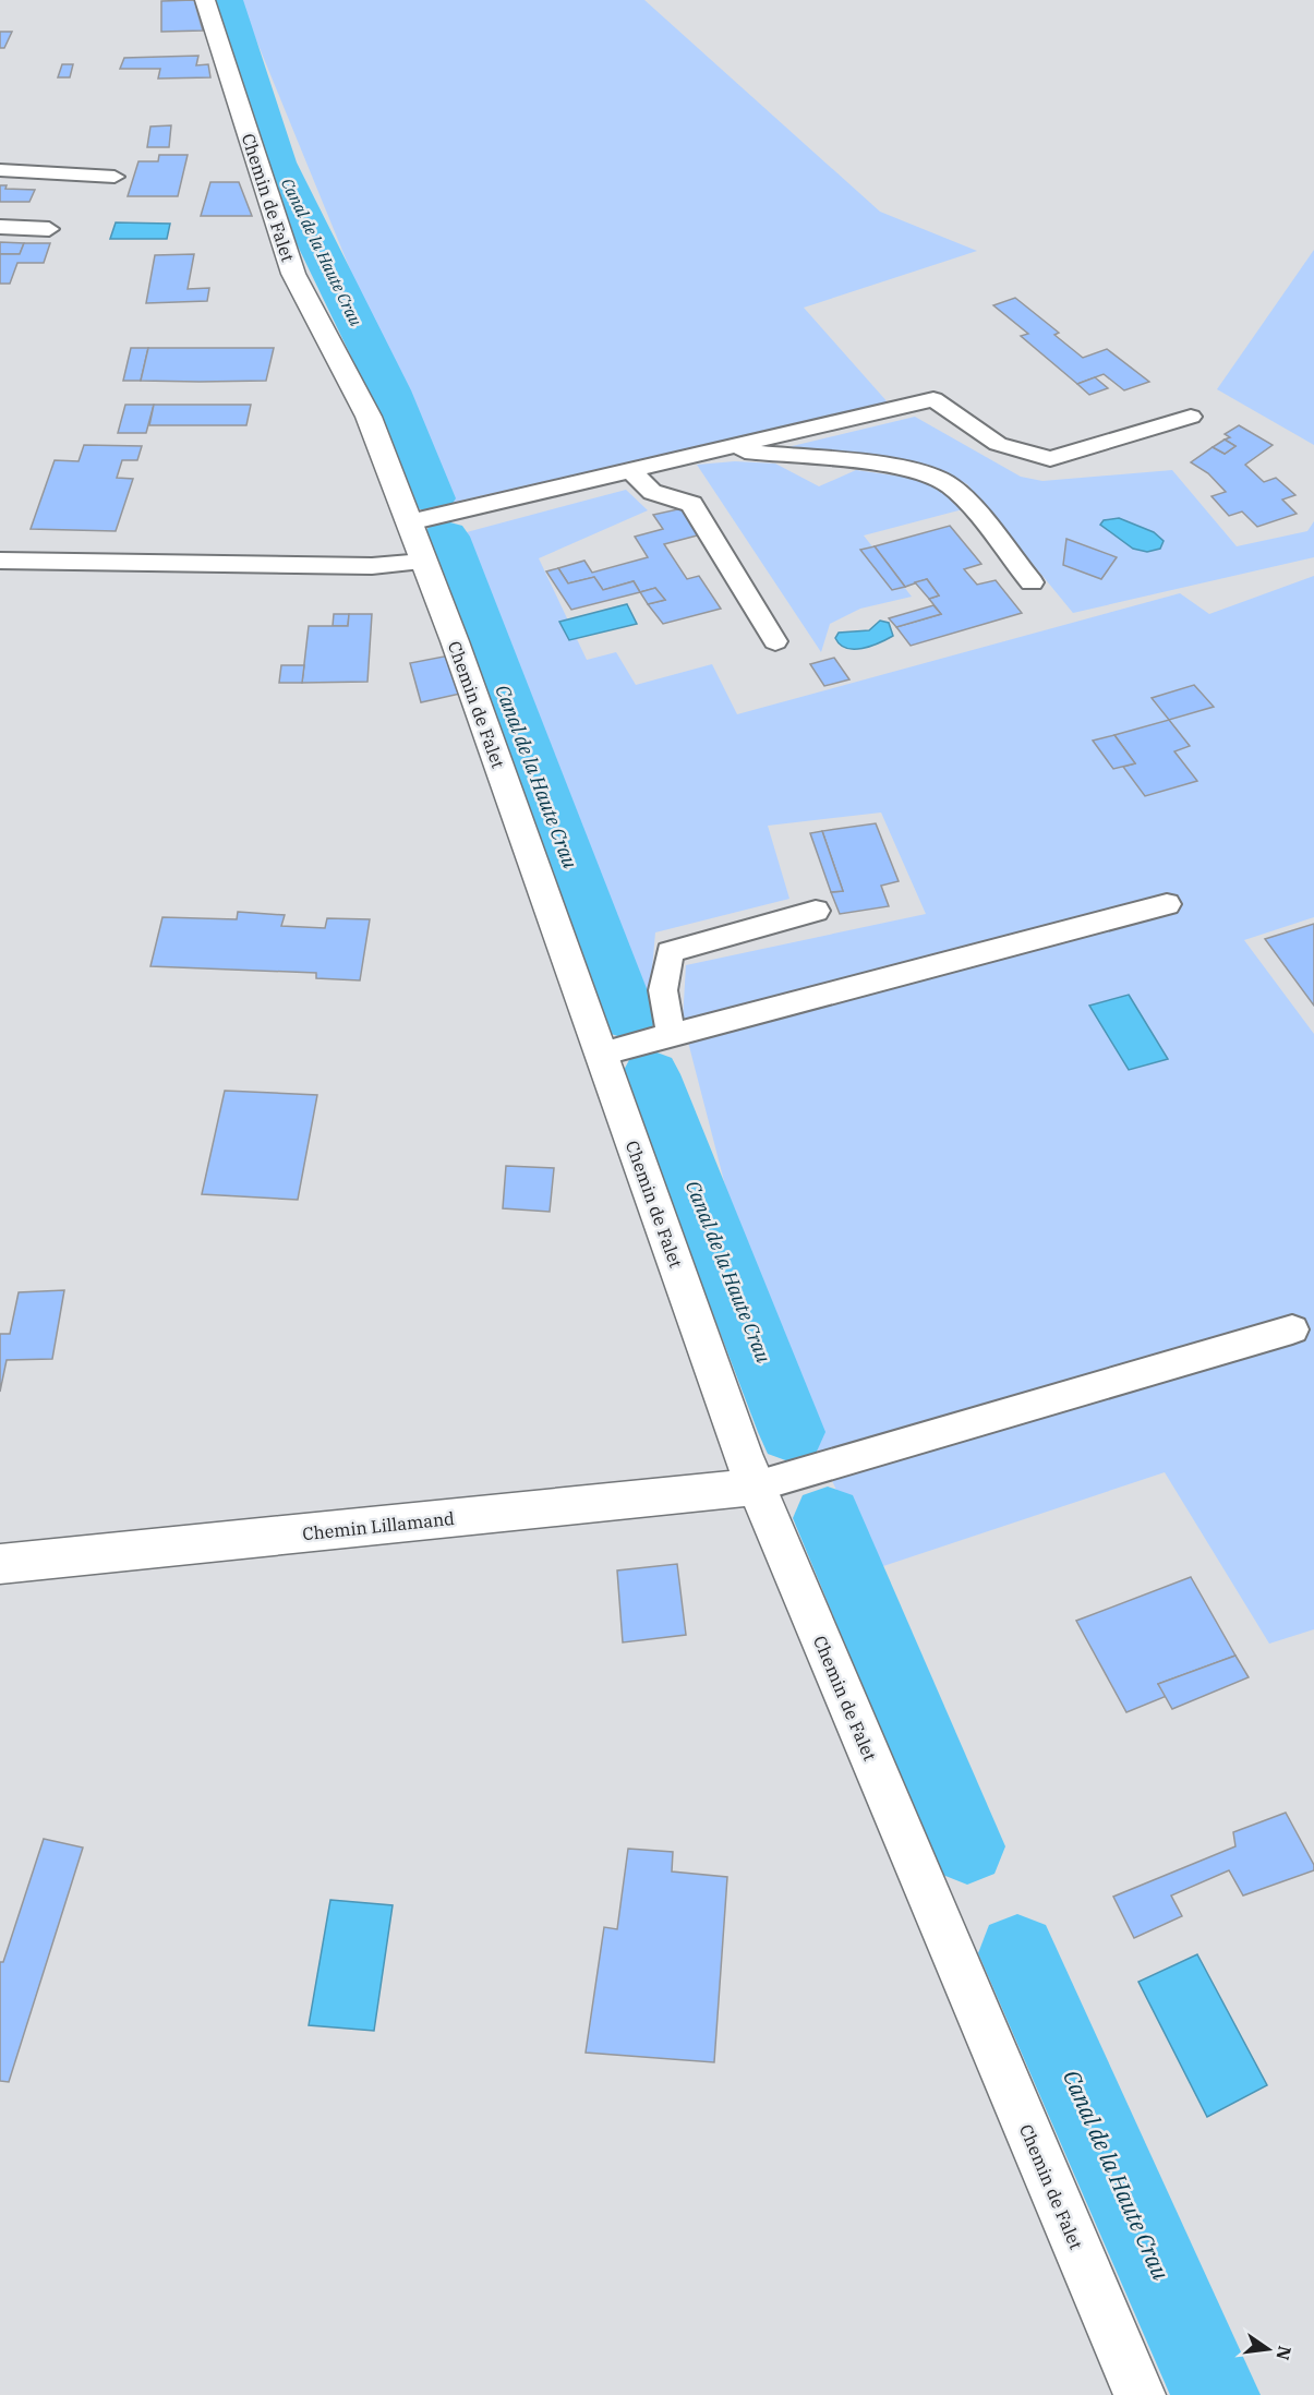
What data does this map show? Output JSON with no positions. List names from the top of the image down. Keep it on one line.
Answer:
{"streets":{"street":["Chemin de Falet","Chemin Lillamand"]},"crossings":[["Chemin de Falet","Chemin Lillamand"]],"water":["Canal de la Haute Crau"],"north":"right"}
